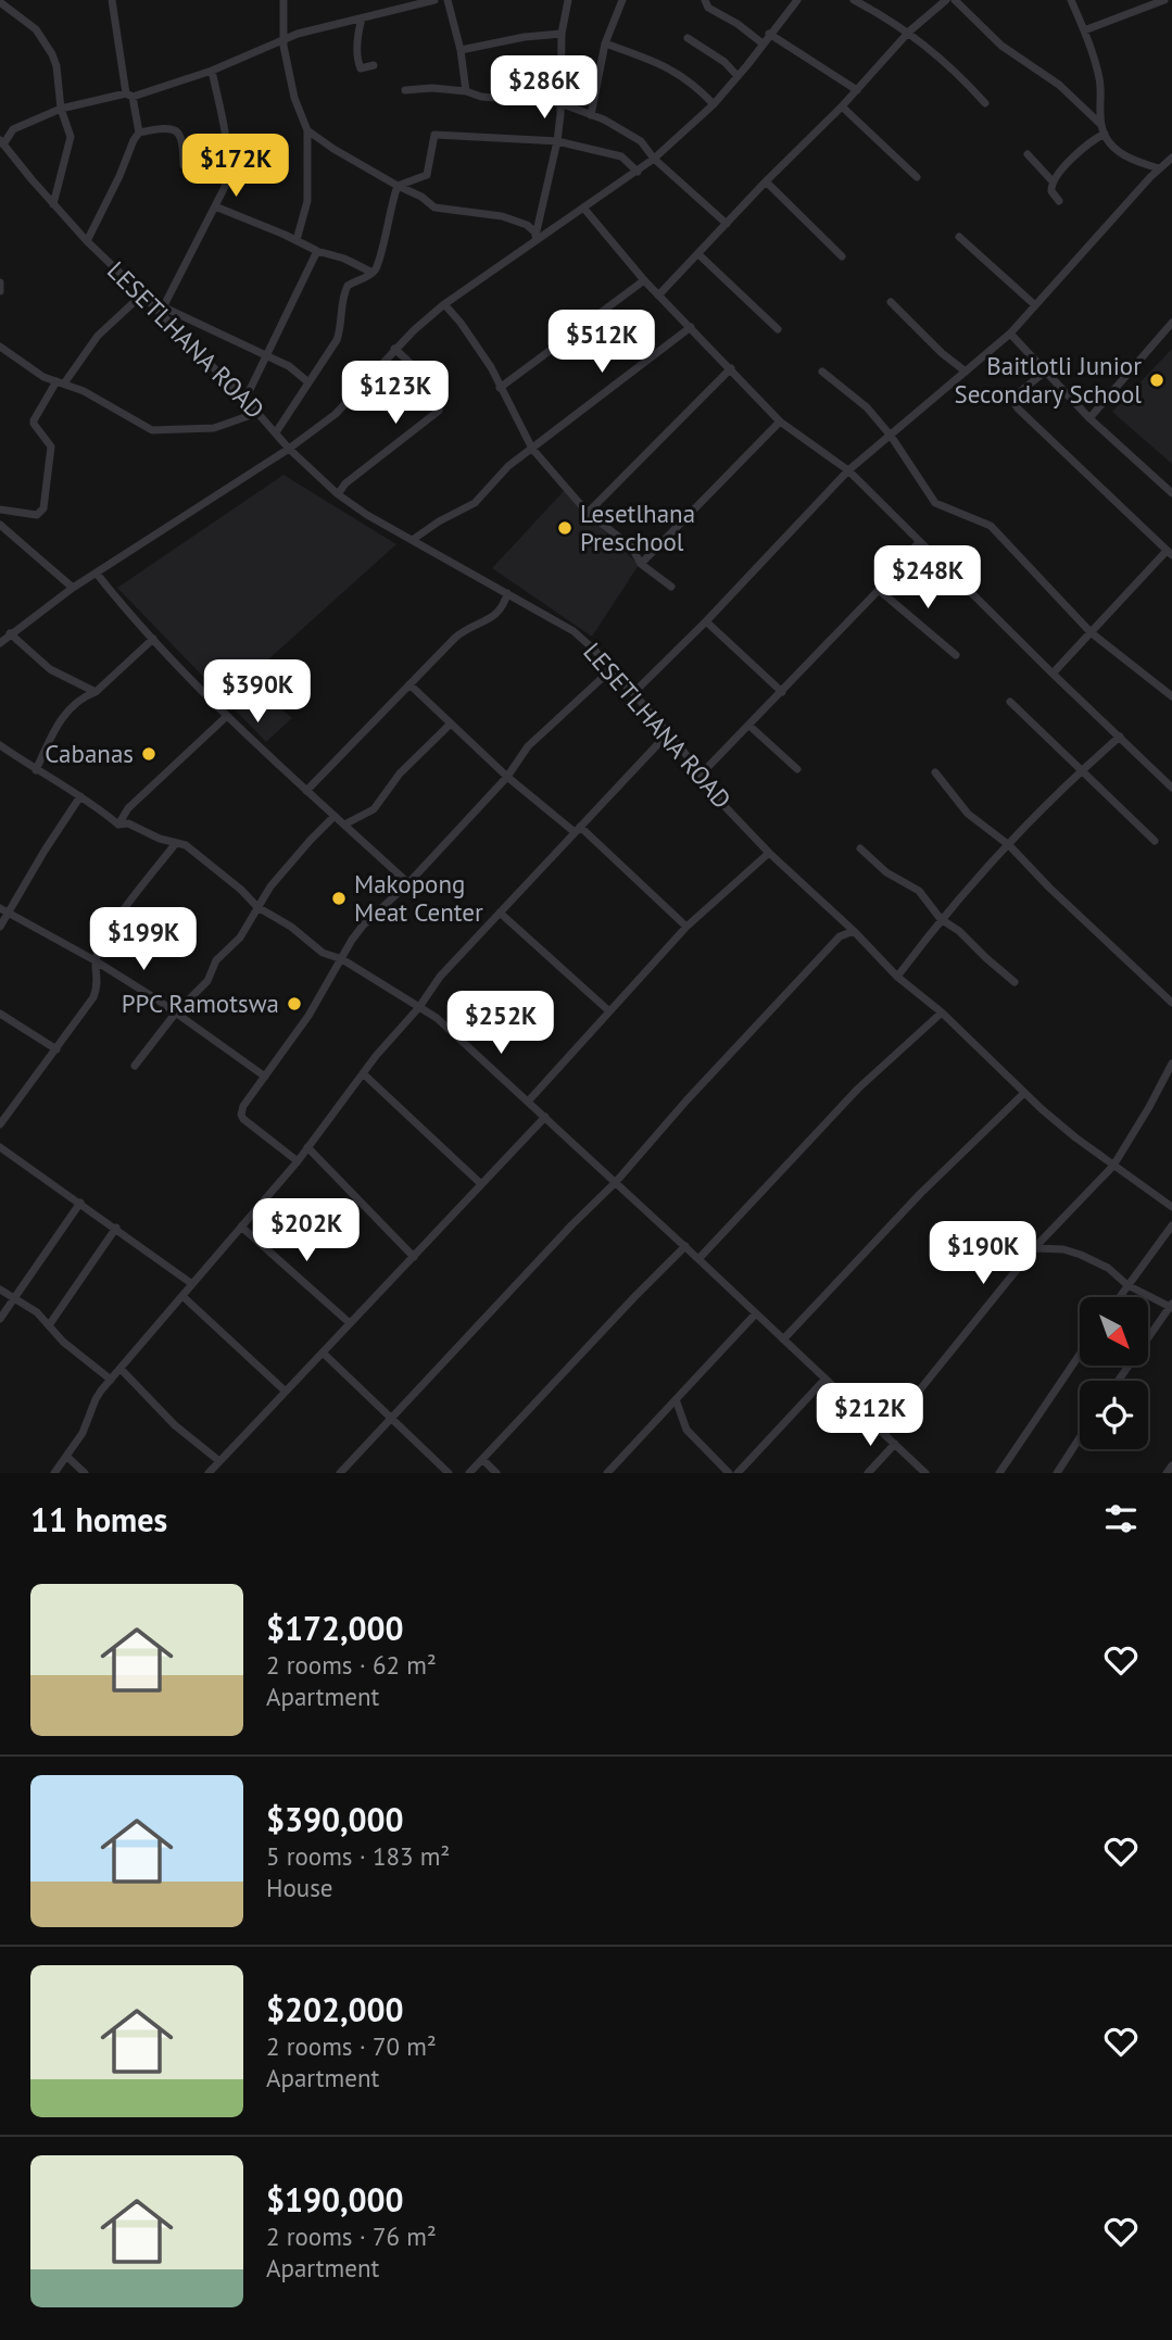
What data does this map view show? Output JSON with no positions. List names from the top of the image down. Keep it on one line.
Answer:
{"streets":{"street":["LESETLHANA ROAD"]},"places":["Baitlotli Junior Secondary School","Lesetlhana Preschool","Cabanas","Makopong Meat Center","PPC Ramotswa"],"north":"bottom right","page":{"price":["$286K","$172K","$512K","$123K","$248K","$390K","$199K","$252K","$202K","$190K","$212K"],"heading":"11 homes","list":[{"name":"$172,000","note":"2 rooms · 62 m² · Apartment"},{"name":"$390,000","note":"5 rooms · 183 m² · House"},{"name":"$202,000","note":"2 rooms · 70 m² · Apartment"},{"name":"$190,000","note":"2 rooms · 76 m² · Apartment"}]}}
